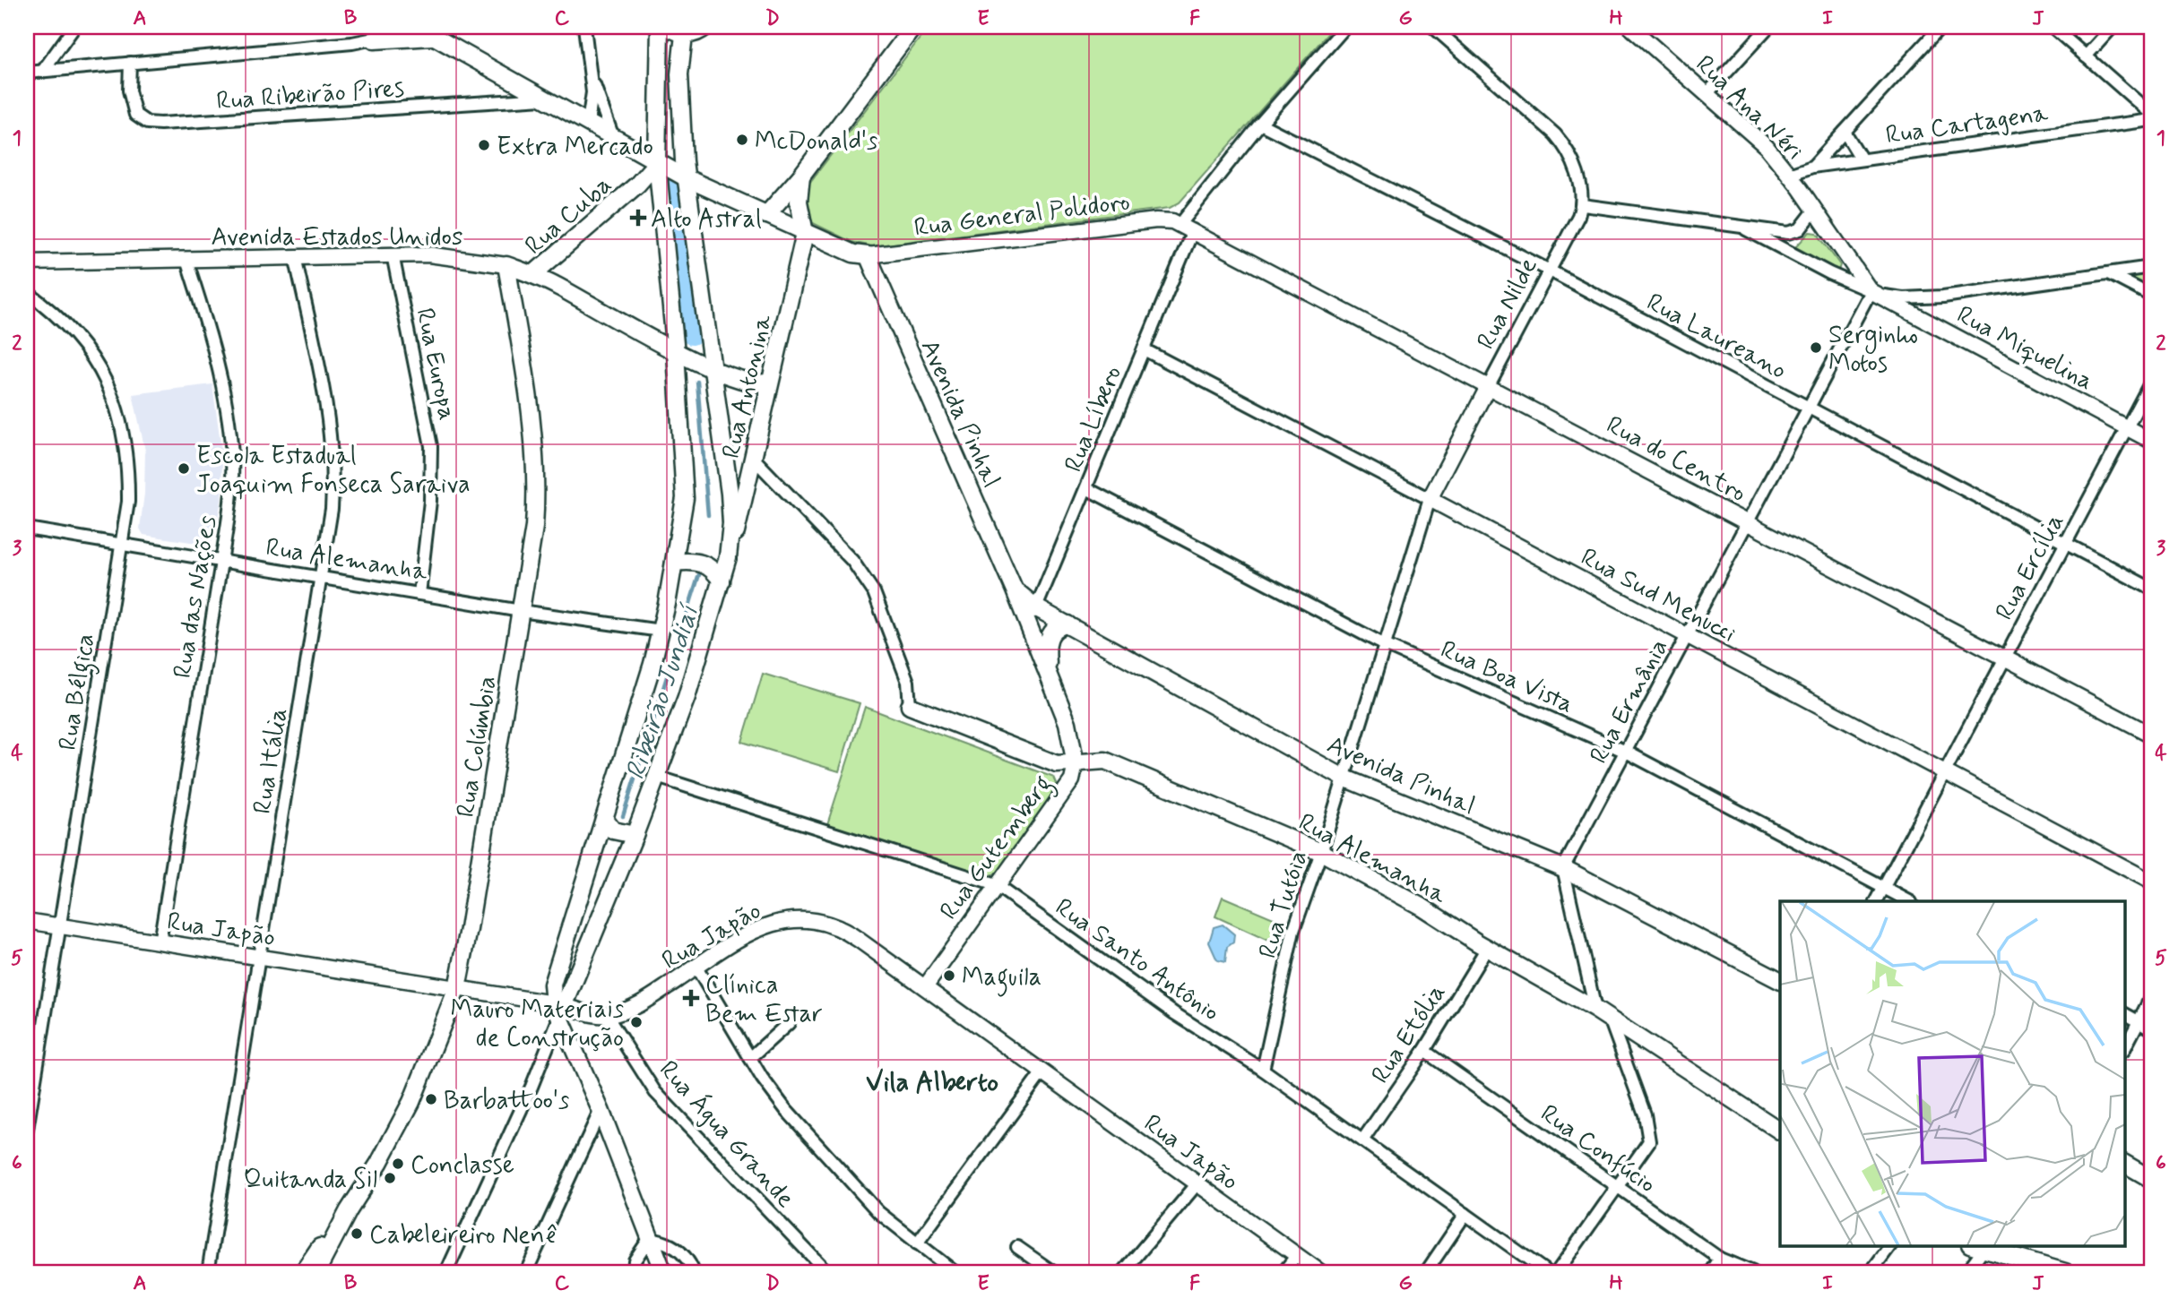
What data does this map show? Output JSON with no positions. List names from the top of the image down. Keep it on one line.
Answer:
{"streets":{"main road":["Rua Cuba","Avenida Estados Unidos","Rua Antonina","Avenida Pinhal","Rua Alemanha","Rua Colúmbia","Rua Gutemberg"],"street":["Rua Ribeirão Pires","Rua Ana Néri","Rua Cartagena","Rua General Polidoro","Rua Nilde","Rua Laureano","Rua Miquelina","Rua Europa","Rua Líbero","Rua do Centro","Rua Ercília","Rua Sud Menucci","Rua das Nações","Rua Boa Vista","Rua Bélgica","Rua Ermânia","Rua Itália","Rua Tutóia","Rua Japão","Rua Santo Antônio","Rua Etólia","Rua Água Grande","Rua Confúcio"]},"crossings":[["Rua Ana Néri","Rua Cartagena"],["Rua Ana Néri","Rua Miquelina"],["Rua Ana Néri","Rua Ermânia"],["Rua General Polidoro","Avenida Pinhal"],["Rua General Polidoro","Rua Líbero"],["Rua General Polidoro","Rua do Centro"],["Rua Cuba","Avenida Estados Unidos"],["Avenida Estados Unidos","Rua Europa"],["Avenida Estados Unidos","Rua Antonina"],["Avenida Estados Unidos","Rua das Nações"],["Avenida Estados Unidos","Rua Colúmbia"],["Avenida Estados Unidos","Rua Itália"],["Rua Nilde","Rua Laureano"],["Rua Nilde","Rua do Centro"],["Rua Nilde","Rua Sud Menucci"],["Rua Nilde","Rua Boa Vista"],["Rua Nilde","Rua Tutóia"],["Rua Laureano","Rua Líbero"],["Rua Laureano","Rua Ercília"],["Rua Laureano","Rua Ermânia"],["Rua Miquelina","Rua Ercília"],["Rua Miquelina","Rua Ermânia"],["Rua Europa","Rua Alemanha"],["Avenida Pinhal","Rua Líbero"],["Avenida Pinhal","Rua Ermânia"],["Avenida Pinhal","Rua Gutemberg"],["Avenida Pinhal","Rua Tutóia"],["Rua Líbero","Rua do Centro"],["Rua Líbero","Rua Sud Menucci"],["Rua Líbero","Rua Boa Vista"],["Rua Líbero","Rua Gutemberg"],["Rua do Centro","Rua Ercília"],["Rua do Centro","Rua Ermânia"],["Rua Alemanha","Rua das Nações"],["Rua Alemanha","Rua Bélgica"],["Rua Alemanha","Rua Colúmbia"],["Rua Alemanha","Rua Itália"],["Rua Alemanha","Rua Gutemberg"],["Rua Alemanha","Rua Tutóia"],["Rua Alemanha","Rua Etólia"],["Rua Ercília","Rua Sud Menucci"],["Rua Ercília","Rua Boa Vista"],["Rua Sud Menucci","Rua Ermânia"],["Rua das Nações","Rua Japão"],["Rua Boa Vista","Rua Ermânia"],["Rua Boa Vista","Rua Tutóia"],["Rua Bélgica","Rua Japão"],["Rua Colúmbia","Rua Japão"],["Rua Itália","Rua Japão"],["Rua Gutemberg","Rua Japão"],["Rua Gutemberg","Rua Santo Antônio"],["Rua Tutóia","Rua Santo Antônio"],["Rua Japão","Rua Água Grande"],["Rua Santo Antônio","Rua Etólia"],["Rua Etólia","Rua Confúcio"]],"districts":["Vila Alberto"],"water":["Ribeirão Jundiaí"],"places":{"other":["McDonald's","Extra Mercado","Serginho Motos","Escola Estadual Joaquim Fonseca Saraiva","Maguila","Mauro Materiais de Construção","Barbattoo's","Conclasse","Quitanda Sil","Cabeleireiro Nenê"],"health":["Alto Astral","Clínica Bem Estar"]},"grid":{"columns":["A","B","C","D","E","F","G","H","I","J"],"rows":["1","2","3","4","5","6"]}}
